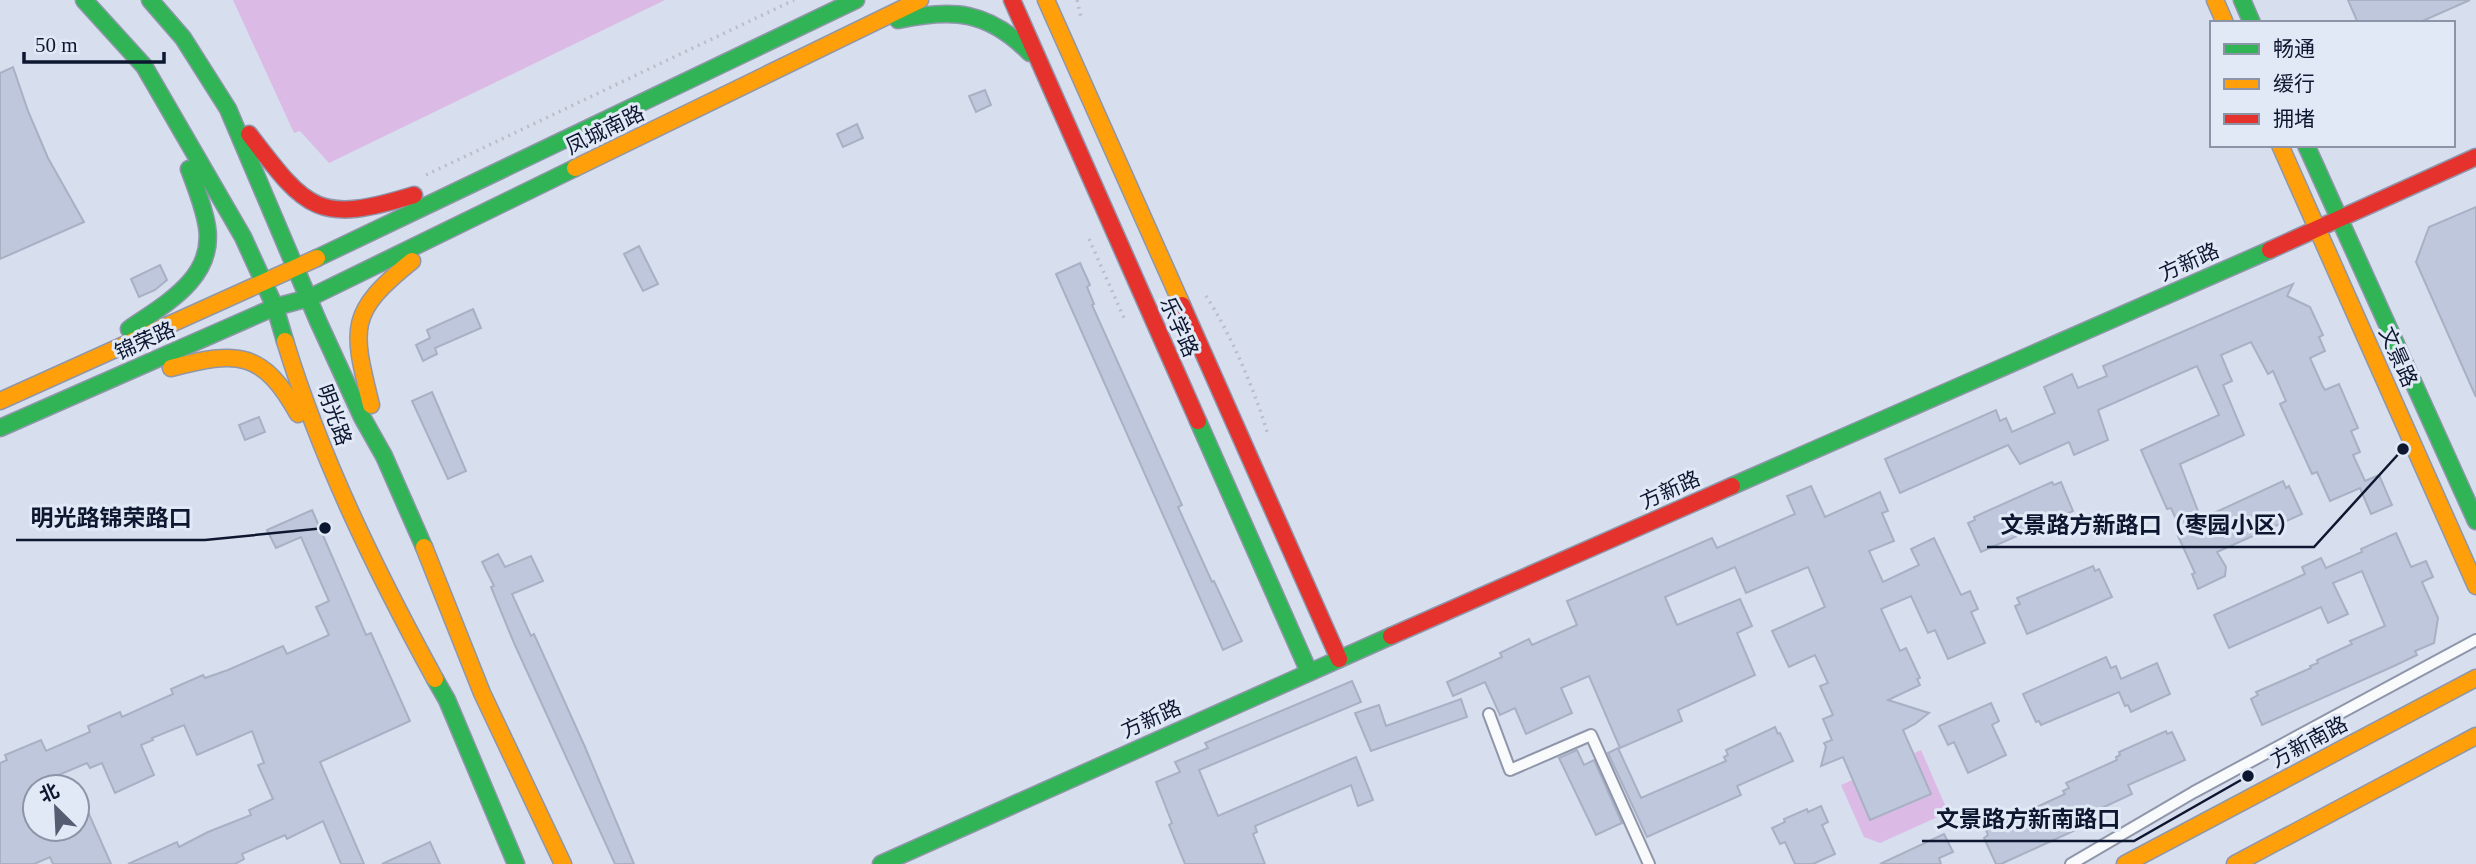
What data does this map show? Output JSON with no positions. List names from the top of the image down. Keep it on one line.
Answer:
{"streets":{"street":["凤城南路","方新路","乐学路","锦荣路","文景路","明光路","方新南路"]},"crossings":[["凤城南路","锦荣路"],["凤城南路","明光路"],["方新路","乐学路"],["方新路","文景路"],["锦荣路","明光路"]],"places":["文景路方新路口（枣园小区）","明光路锦荣路口","文景路方新南路口"],"legend":["畅通","缓行","拥堵"],"scale_bar":"50 m","north":"top left"}
